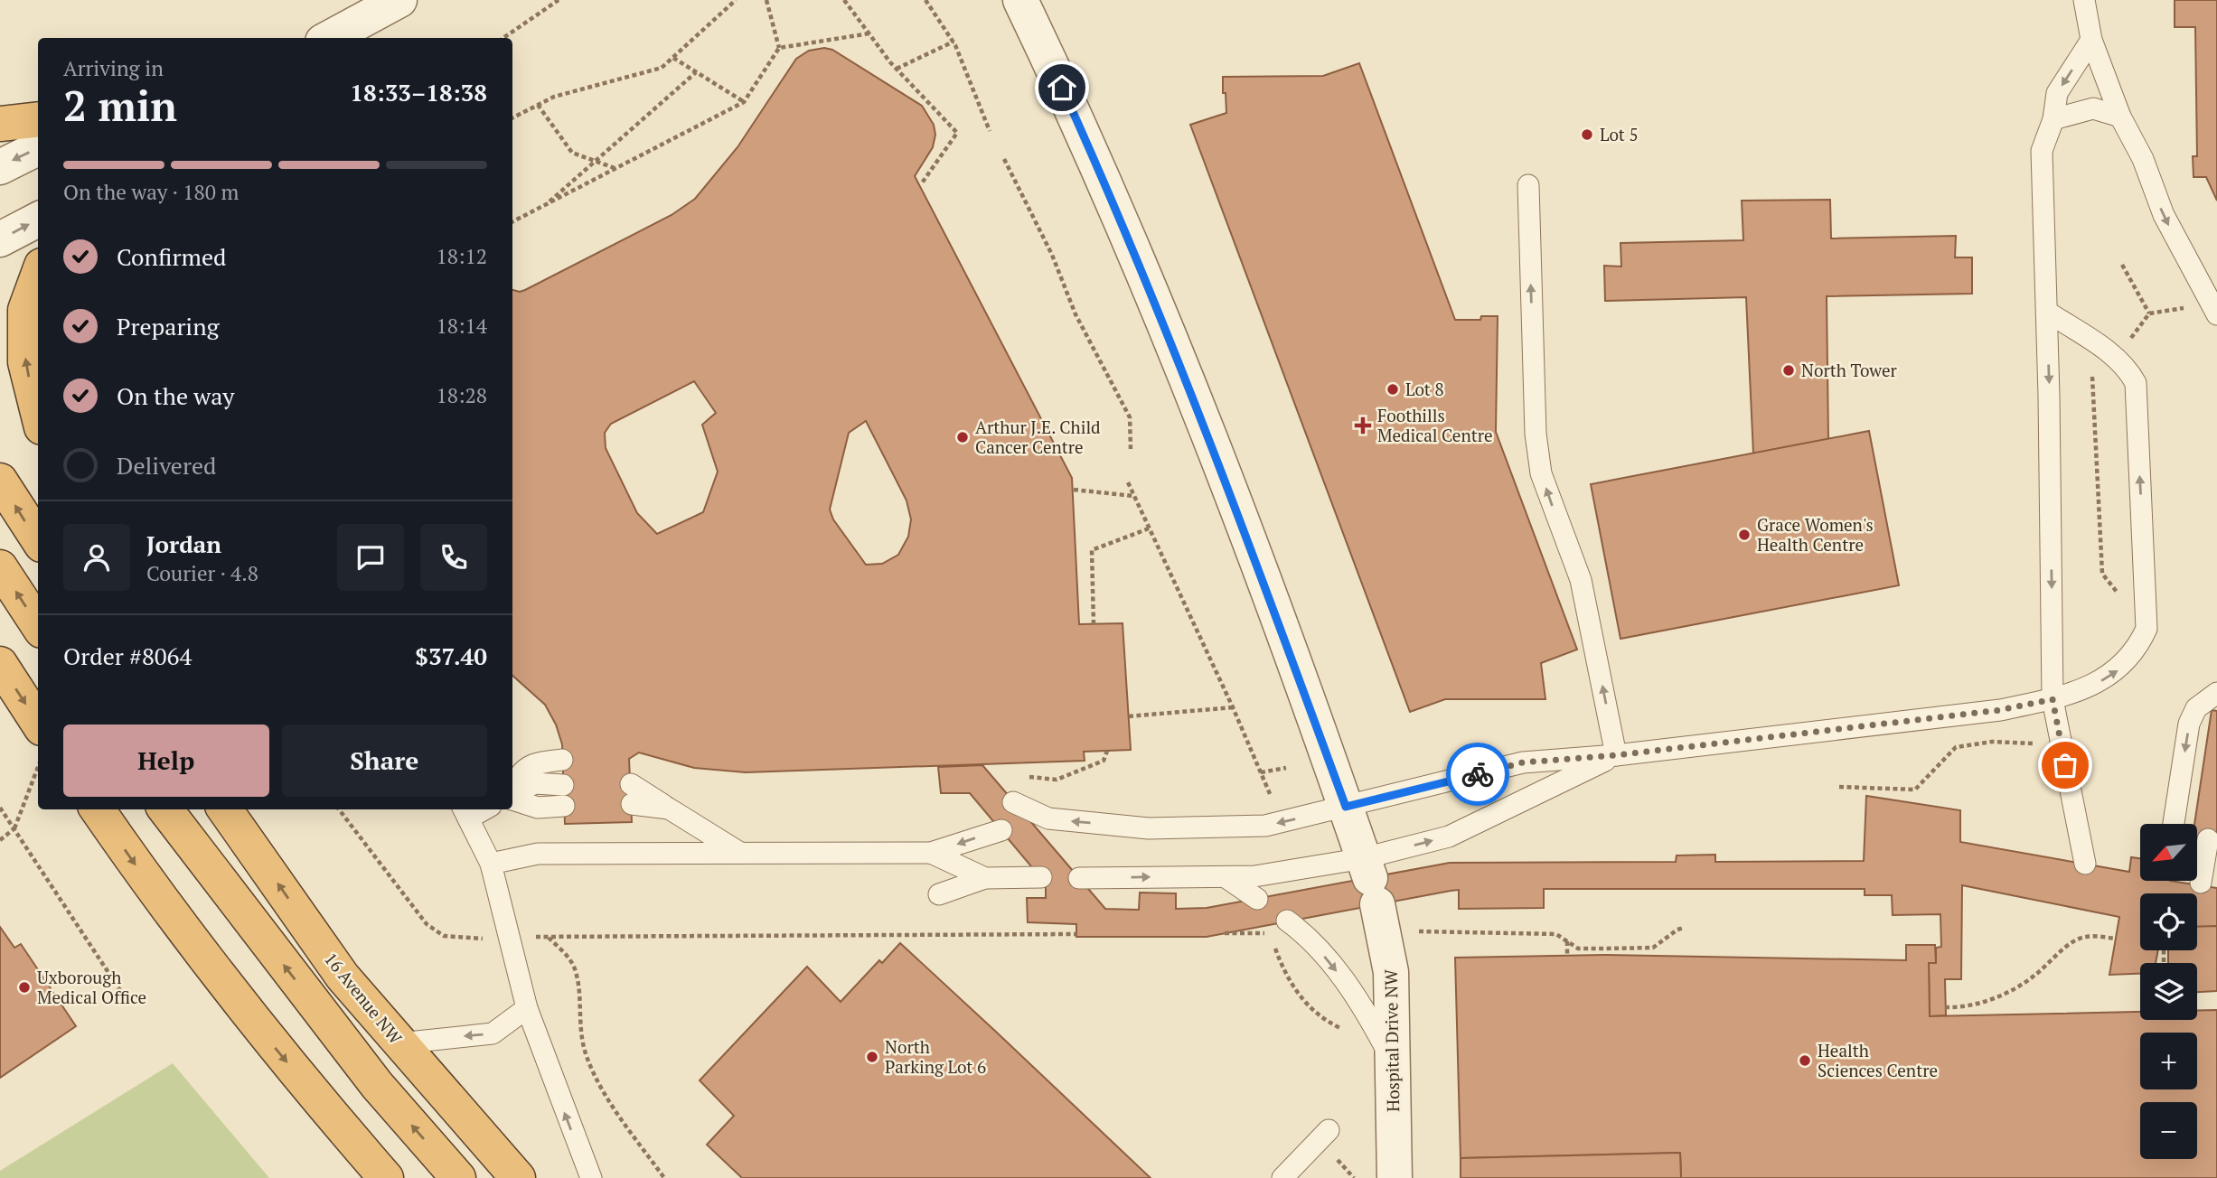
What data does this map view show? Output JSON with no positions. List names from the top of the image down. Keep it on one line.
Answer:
{"streets":{"highway":["16 Avenue NW"],"street":["Hospital Drive NW"]},"places":{"other":["Lot 5","North Tower","Lot 8","Arthur J.E. Child Cancer Centre","Grace Women's Health Centre","Uxborough Medical Office","North Parking Lot 6","Health Sciences Centre"],"health":["Foothills Medical Centre"]},"north":"bottom left","page":{"heading":["2 min","Arriving in","18:33–18:38"],"panel":["Jordan","Courier · 4.8","Order #8064","$37.40"],"bar":"On the way · 180 m","list":[["Confirmed","18:12"],["Preparing","18:14"],["On the way","18:28"],"Delivered"],"buttons":["Help","Share"],"map_buttons":["+","−"]}}
